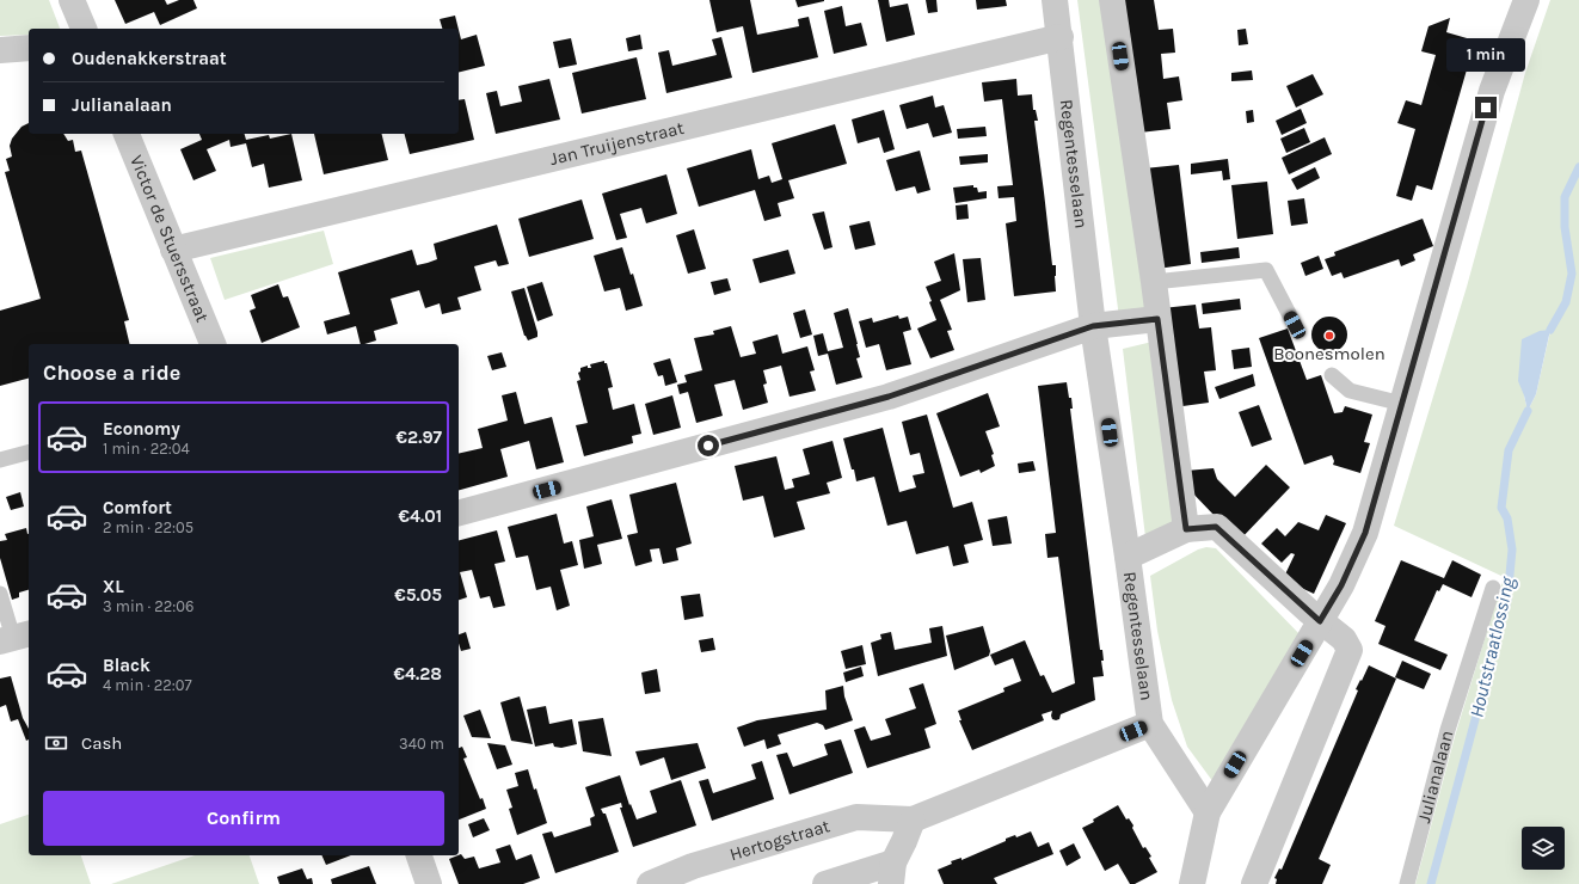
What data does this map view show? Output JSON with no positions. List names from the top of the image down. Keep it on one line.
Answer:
{"streets":{"street":["Jan Truijenstraat","Regentesselaan","Victor de Stuersstraat","Hertogstraat"],"lane":["Julianalaan"]},"crossings":[["Jan Truijenstraat","Regentesselaan"],["Jan Truijenstraat","Victor de Stuersstraat"],["Regentesselaan","Hertogstraat"]],"water":["Houtstraatlossing"],"places":["Boonesmolen"],"page":{"banner":["Oudenakkerstraat","Julianalaan"],"bubble":"1 min","heading":"Choose a ride","list":[{"name":"Economy","note":"1 min · 22:04","value":"€2.97"},{"name":"Comfort","note":"2 min · 22:05","value":"€4.01"},{"name":"XL","note":"3 min · 22:06","value":"€5.05"},{"name":"Black","note":"4 min · 22:07","value":"€4.28"}],"pay":["Cash","340 m"],"buttons":"Confirm"}}
